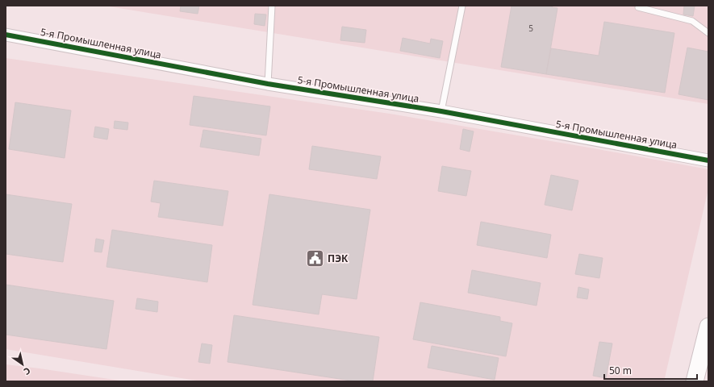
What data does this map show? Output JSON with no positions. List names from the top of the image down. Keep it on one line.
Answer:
{"streets":{"street":["5-я Промышленная улица"]},"places":{"public building":["ПЭК"]},"house_numbers":["5"],"scale_bar":"50 m","north":"bottom right"}
